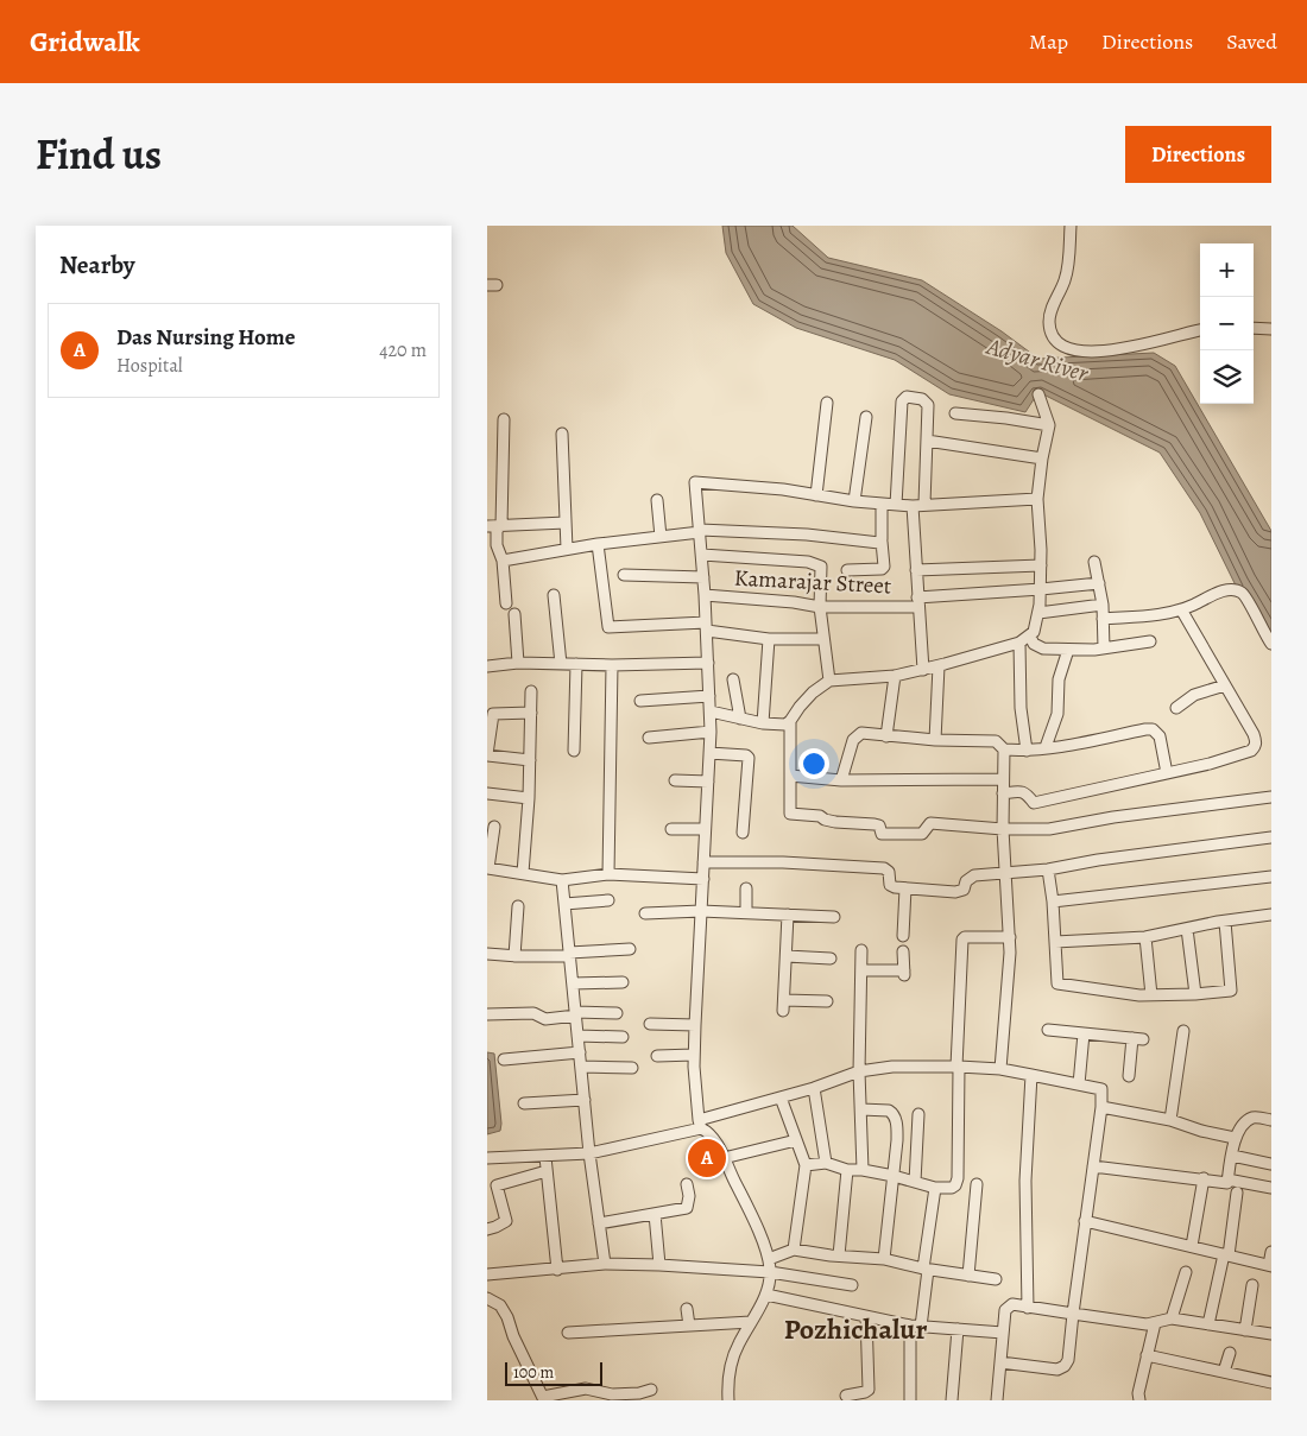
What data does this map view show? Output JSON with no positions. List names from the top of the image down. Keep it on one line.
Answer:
{"streets":{"street":["Kamarajar Street"]},"districts":["Pozhichalur"],"water":["Adyar River"],"scale_bar":"100 m","page":{"header":"Gridwalk","nav":["Map","Directions","Saved"],"title":"Find us","buttons":"Directions","heading":"Nearby","map_buttons":["+","−"],"list":[{"mark":"A","name":"Das Nursing Home","note":"Hospital","value":"420 m"}],"pins":"A","scale":"100 m"}}
